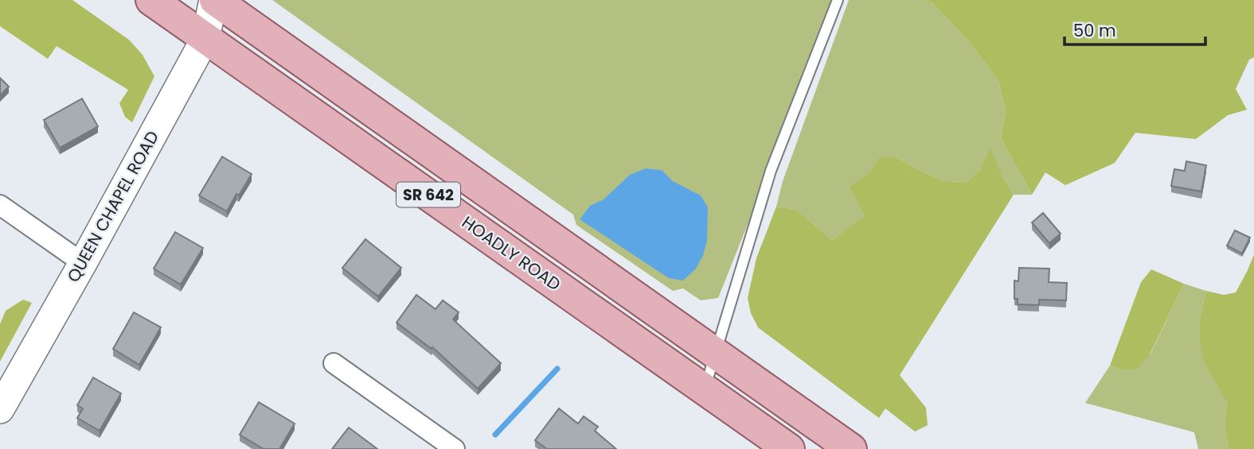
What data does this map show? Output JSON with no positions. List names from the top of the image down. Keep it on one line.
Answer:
{"streets":{"main road":["SR 642","HOADLY ROAD"],"street":["QUEEN CHAPEL ROAD"]},"crossings":[["QUEEN CHAPEL ROAD","HOADLY ROAD"]],"scale_bar":"50 m"}
